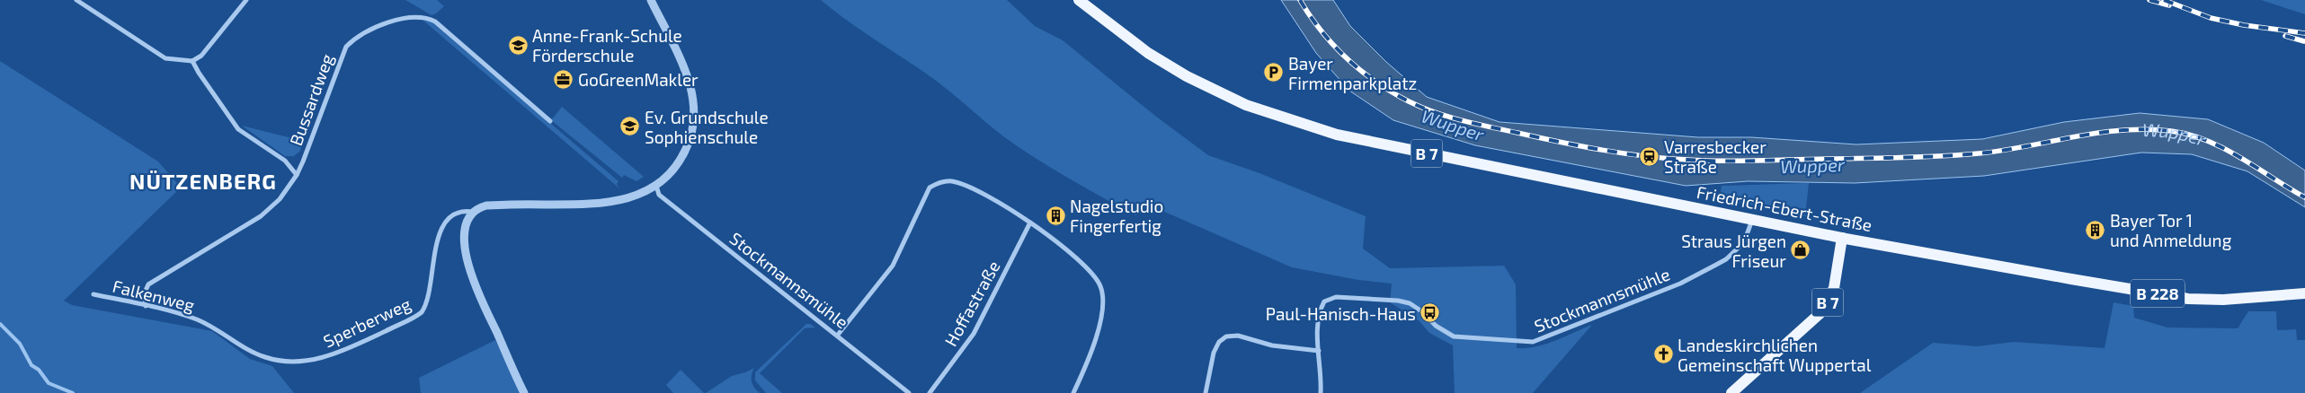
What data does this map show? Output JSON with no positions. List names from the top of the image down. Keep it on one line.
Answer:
{"streets":{"main road":["B 7","Friedrich-Ebert-Straße","B 228"],"street":["Bussardweg","Stockmannsmühle","Falkenweg","Hoffastraße","Sperberweg"]},"crossings":[["Bussardweg","Falkenweg"],["B 7","Friedrich-Ebert-Straße"],["Friedrich-Ebert-Straße","Stockmannsmühle"],["Falkenweg","Sperberweg"]],"districts":["NÜTZENBERG"],"water":["Wupper"],"places":{"school or university":["Anne-Frank-Schule Förderschule","Ev. Grundschule Sophienschule"],"parking":["Bayer Firmenparkplatz"],"office":["GoGreenMakler"],"station":["Varresbecker Straße"],"building":["Nagelstudio Fingerfertig","Bayer Tor 1 und Anmeldung"],"shop":["Straus Jürgen Friseur"],"bus stop":["Paul-Hanisch-Haus"],"church":["Landeskirchlichen Gemeinschaft Wuppertal"]}}
